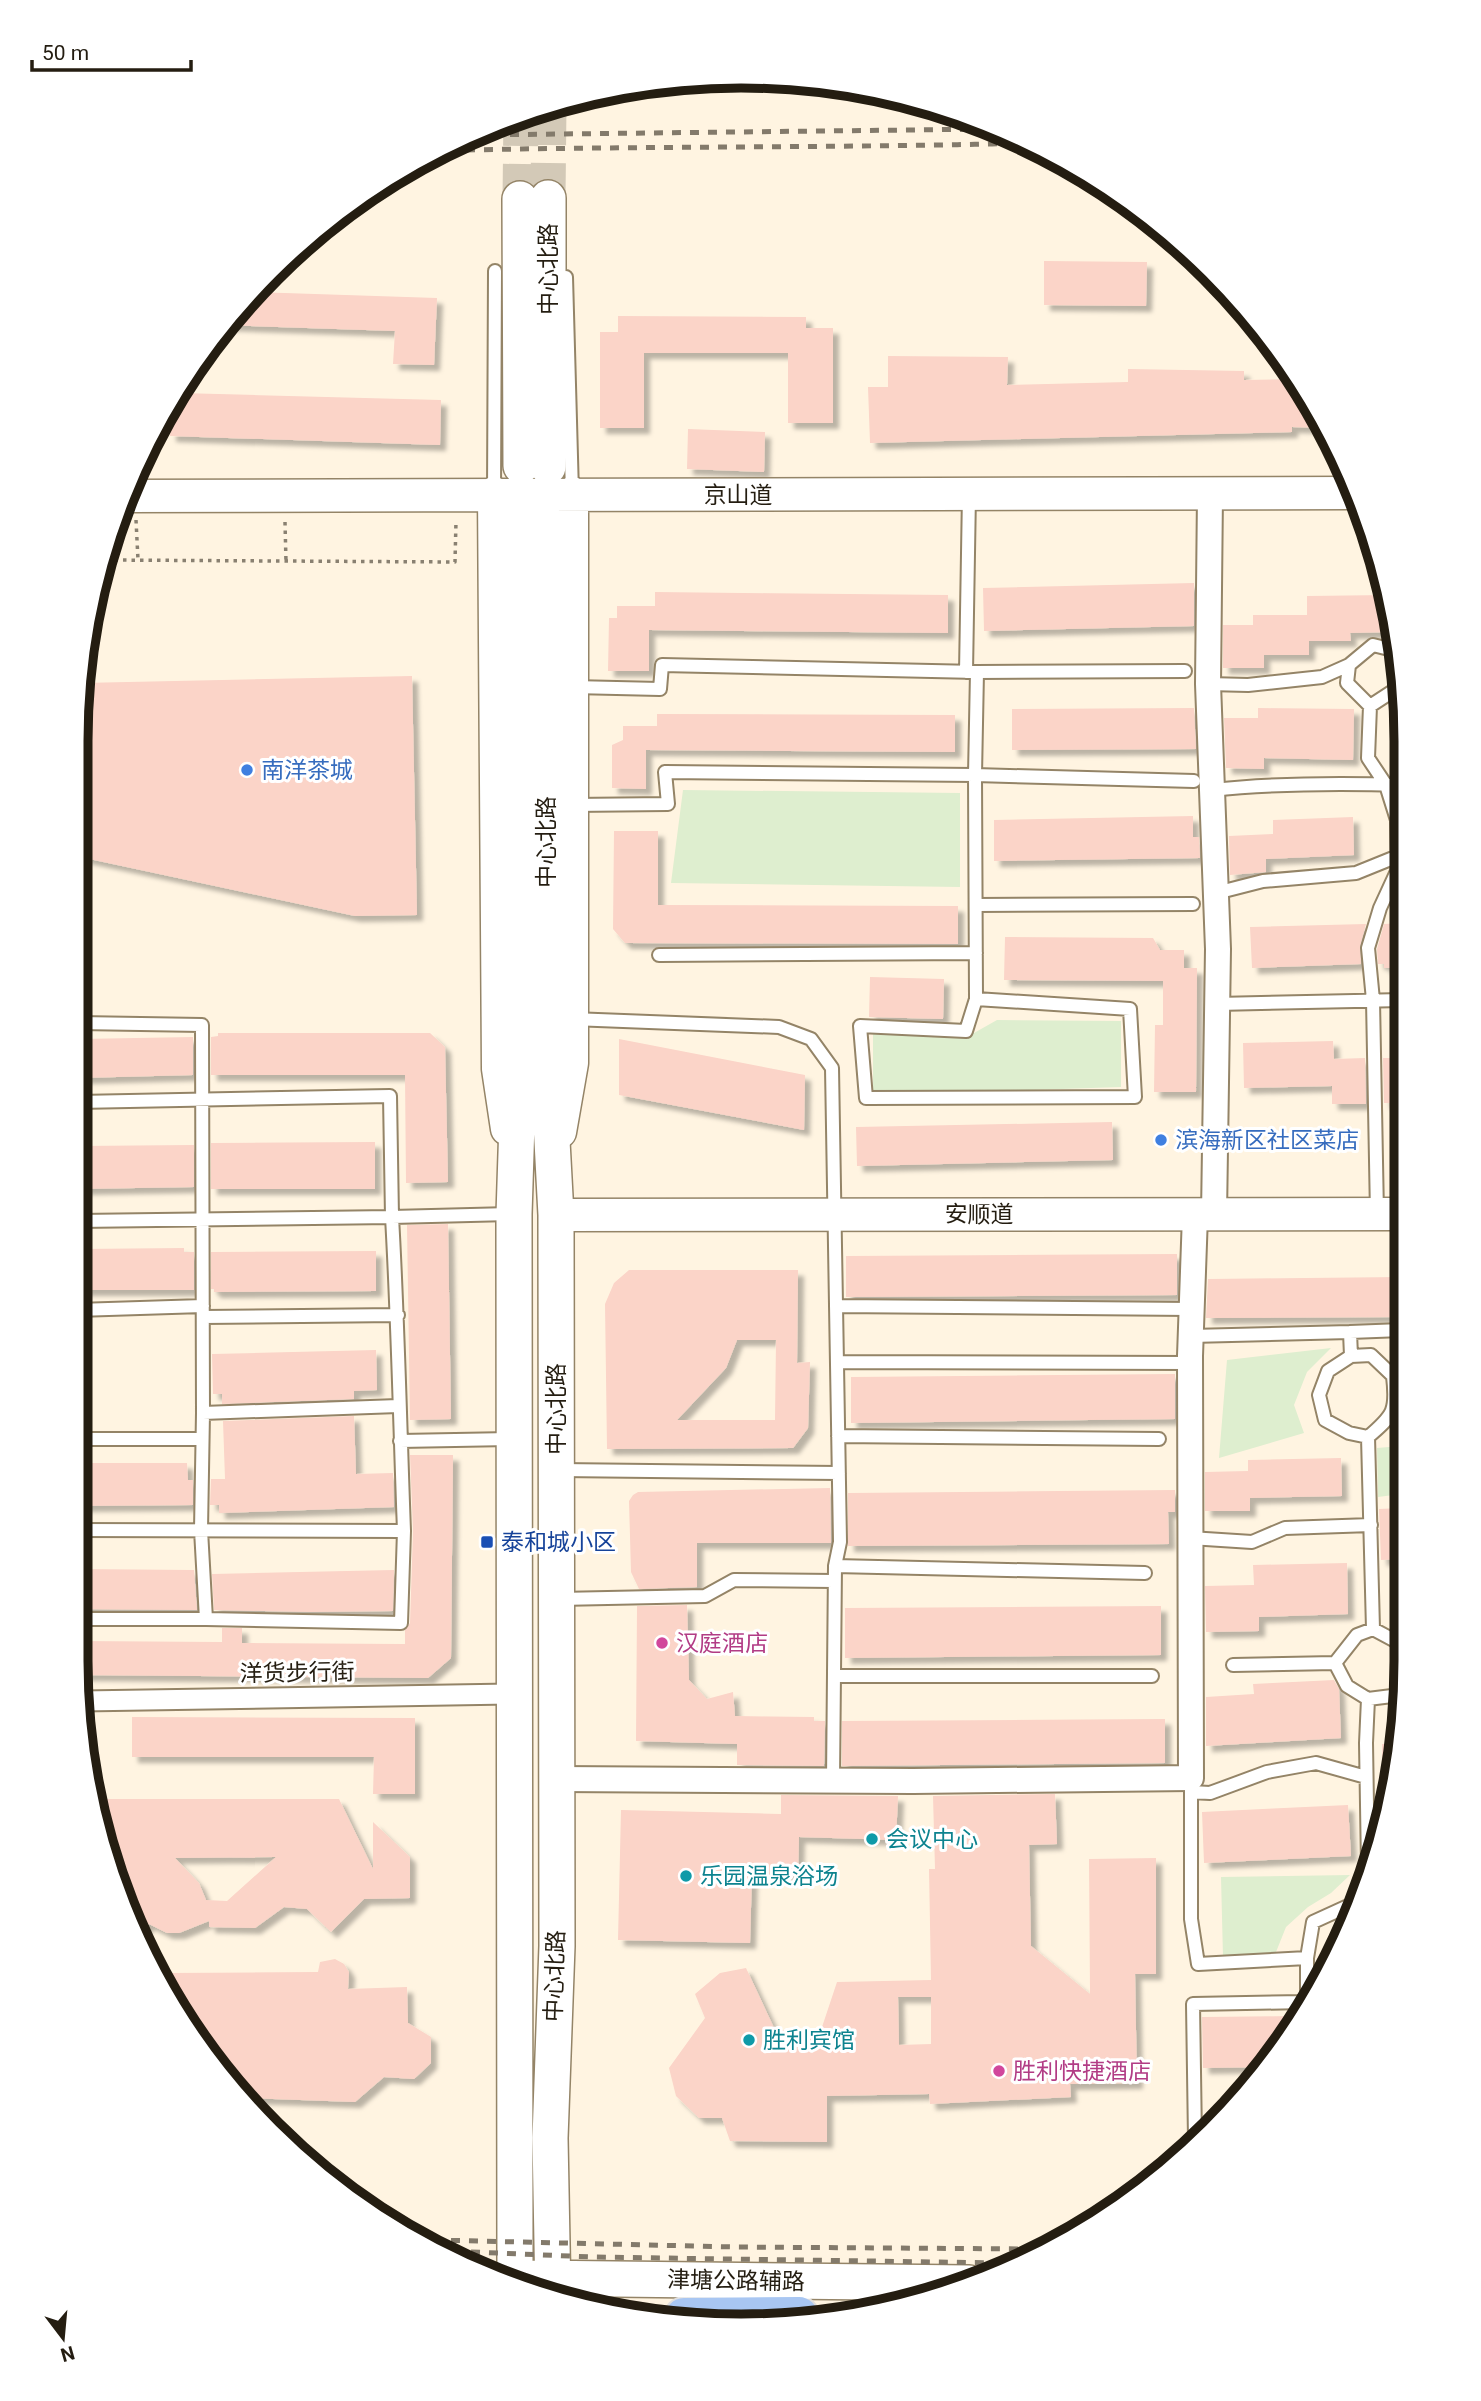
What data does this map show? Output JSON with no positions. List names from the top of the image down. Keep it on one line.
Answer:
{"streets":{"main road":["中心北路","津塘公路辅路"],"street":["京山道","安顺道","洋货步行街"]},"crossings":[["中心北路","安顺道"],["中心北路","洋货步行街"]],"places":{"other":["南洋茶城","滨海新区社区菜店","汉庭酒店","会议中心","乐园温泉浴场","胜利宾馆","胜利快捷酒店"],"transit":["泰和城小区"]},"scale_bar":"50 m","north":"bottom"}
